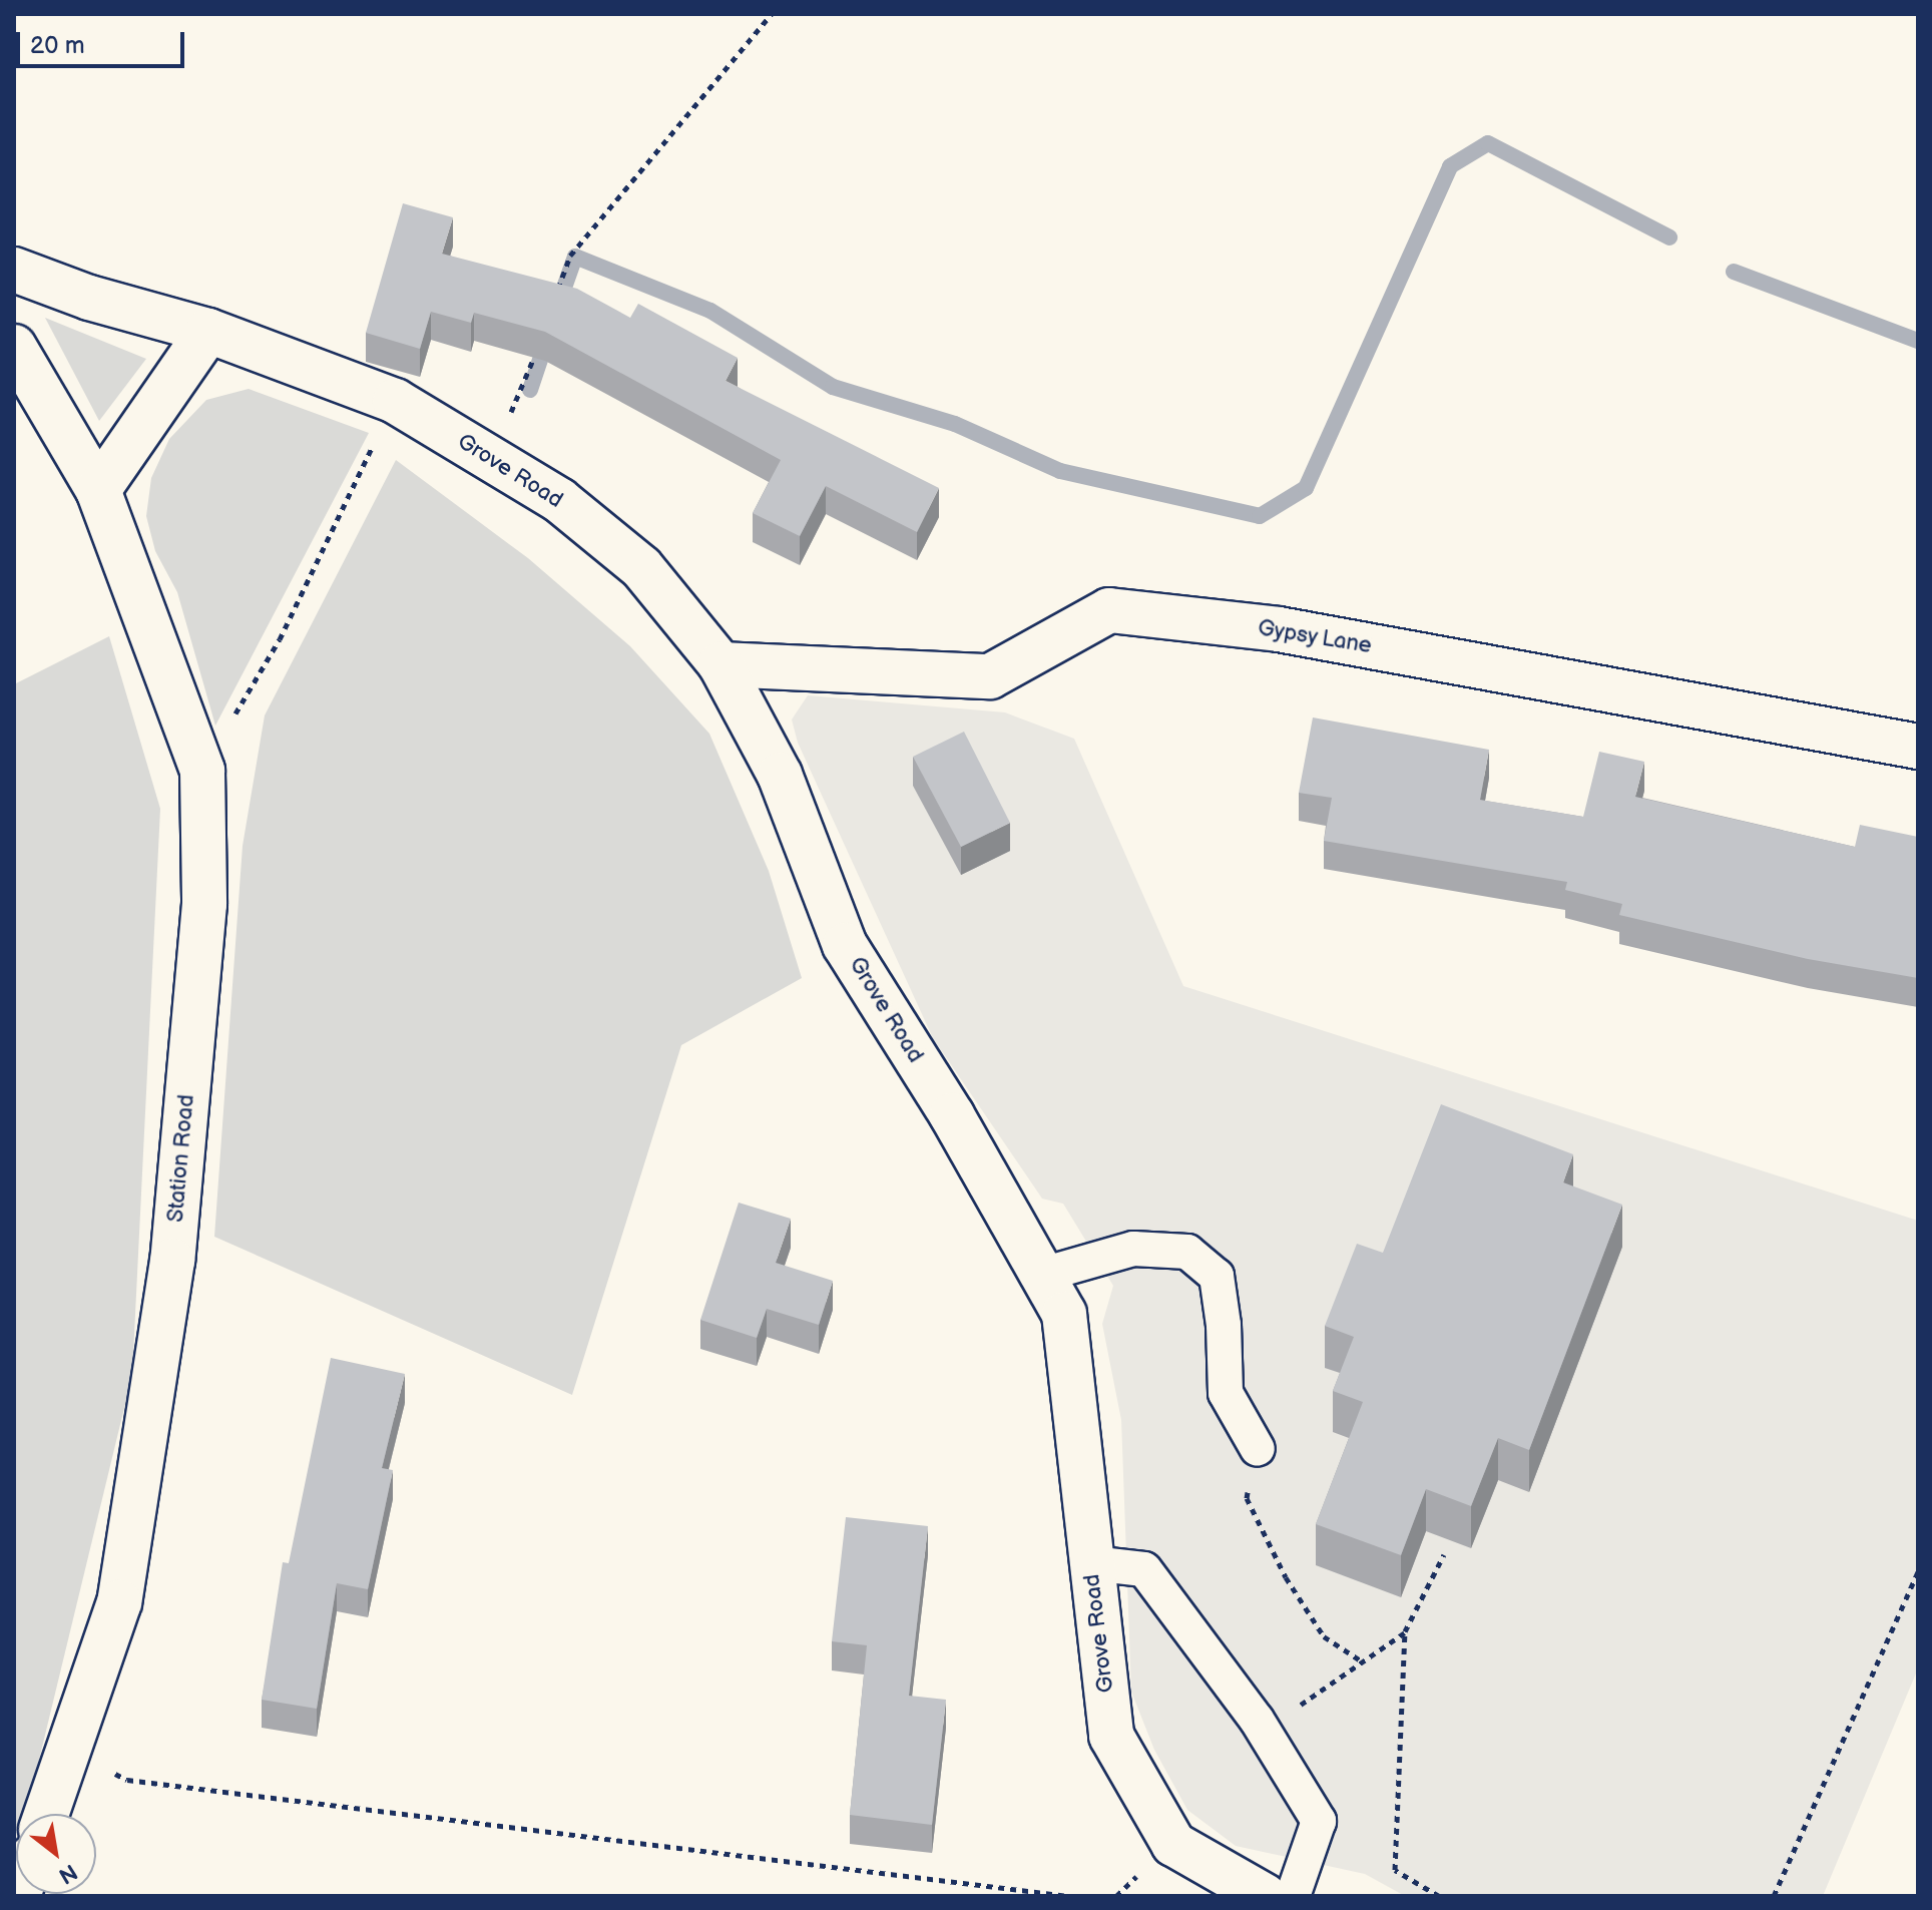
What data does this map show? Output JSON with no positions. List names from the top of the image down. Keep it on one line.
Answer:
{"streets":{"street":["Grove Road","Gypsy Lane","Station Road"]},"crossings":[["Grove Road","Gypsy Lane"]],"scale_bar":"20 m","north":"bottom right"}
